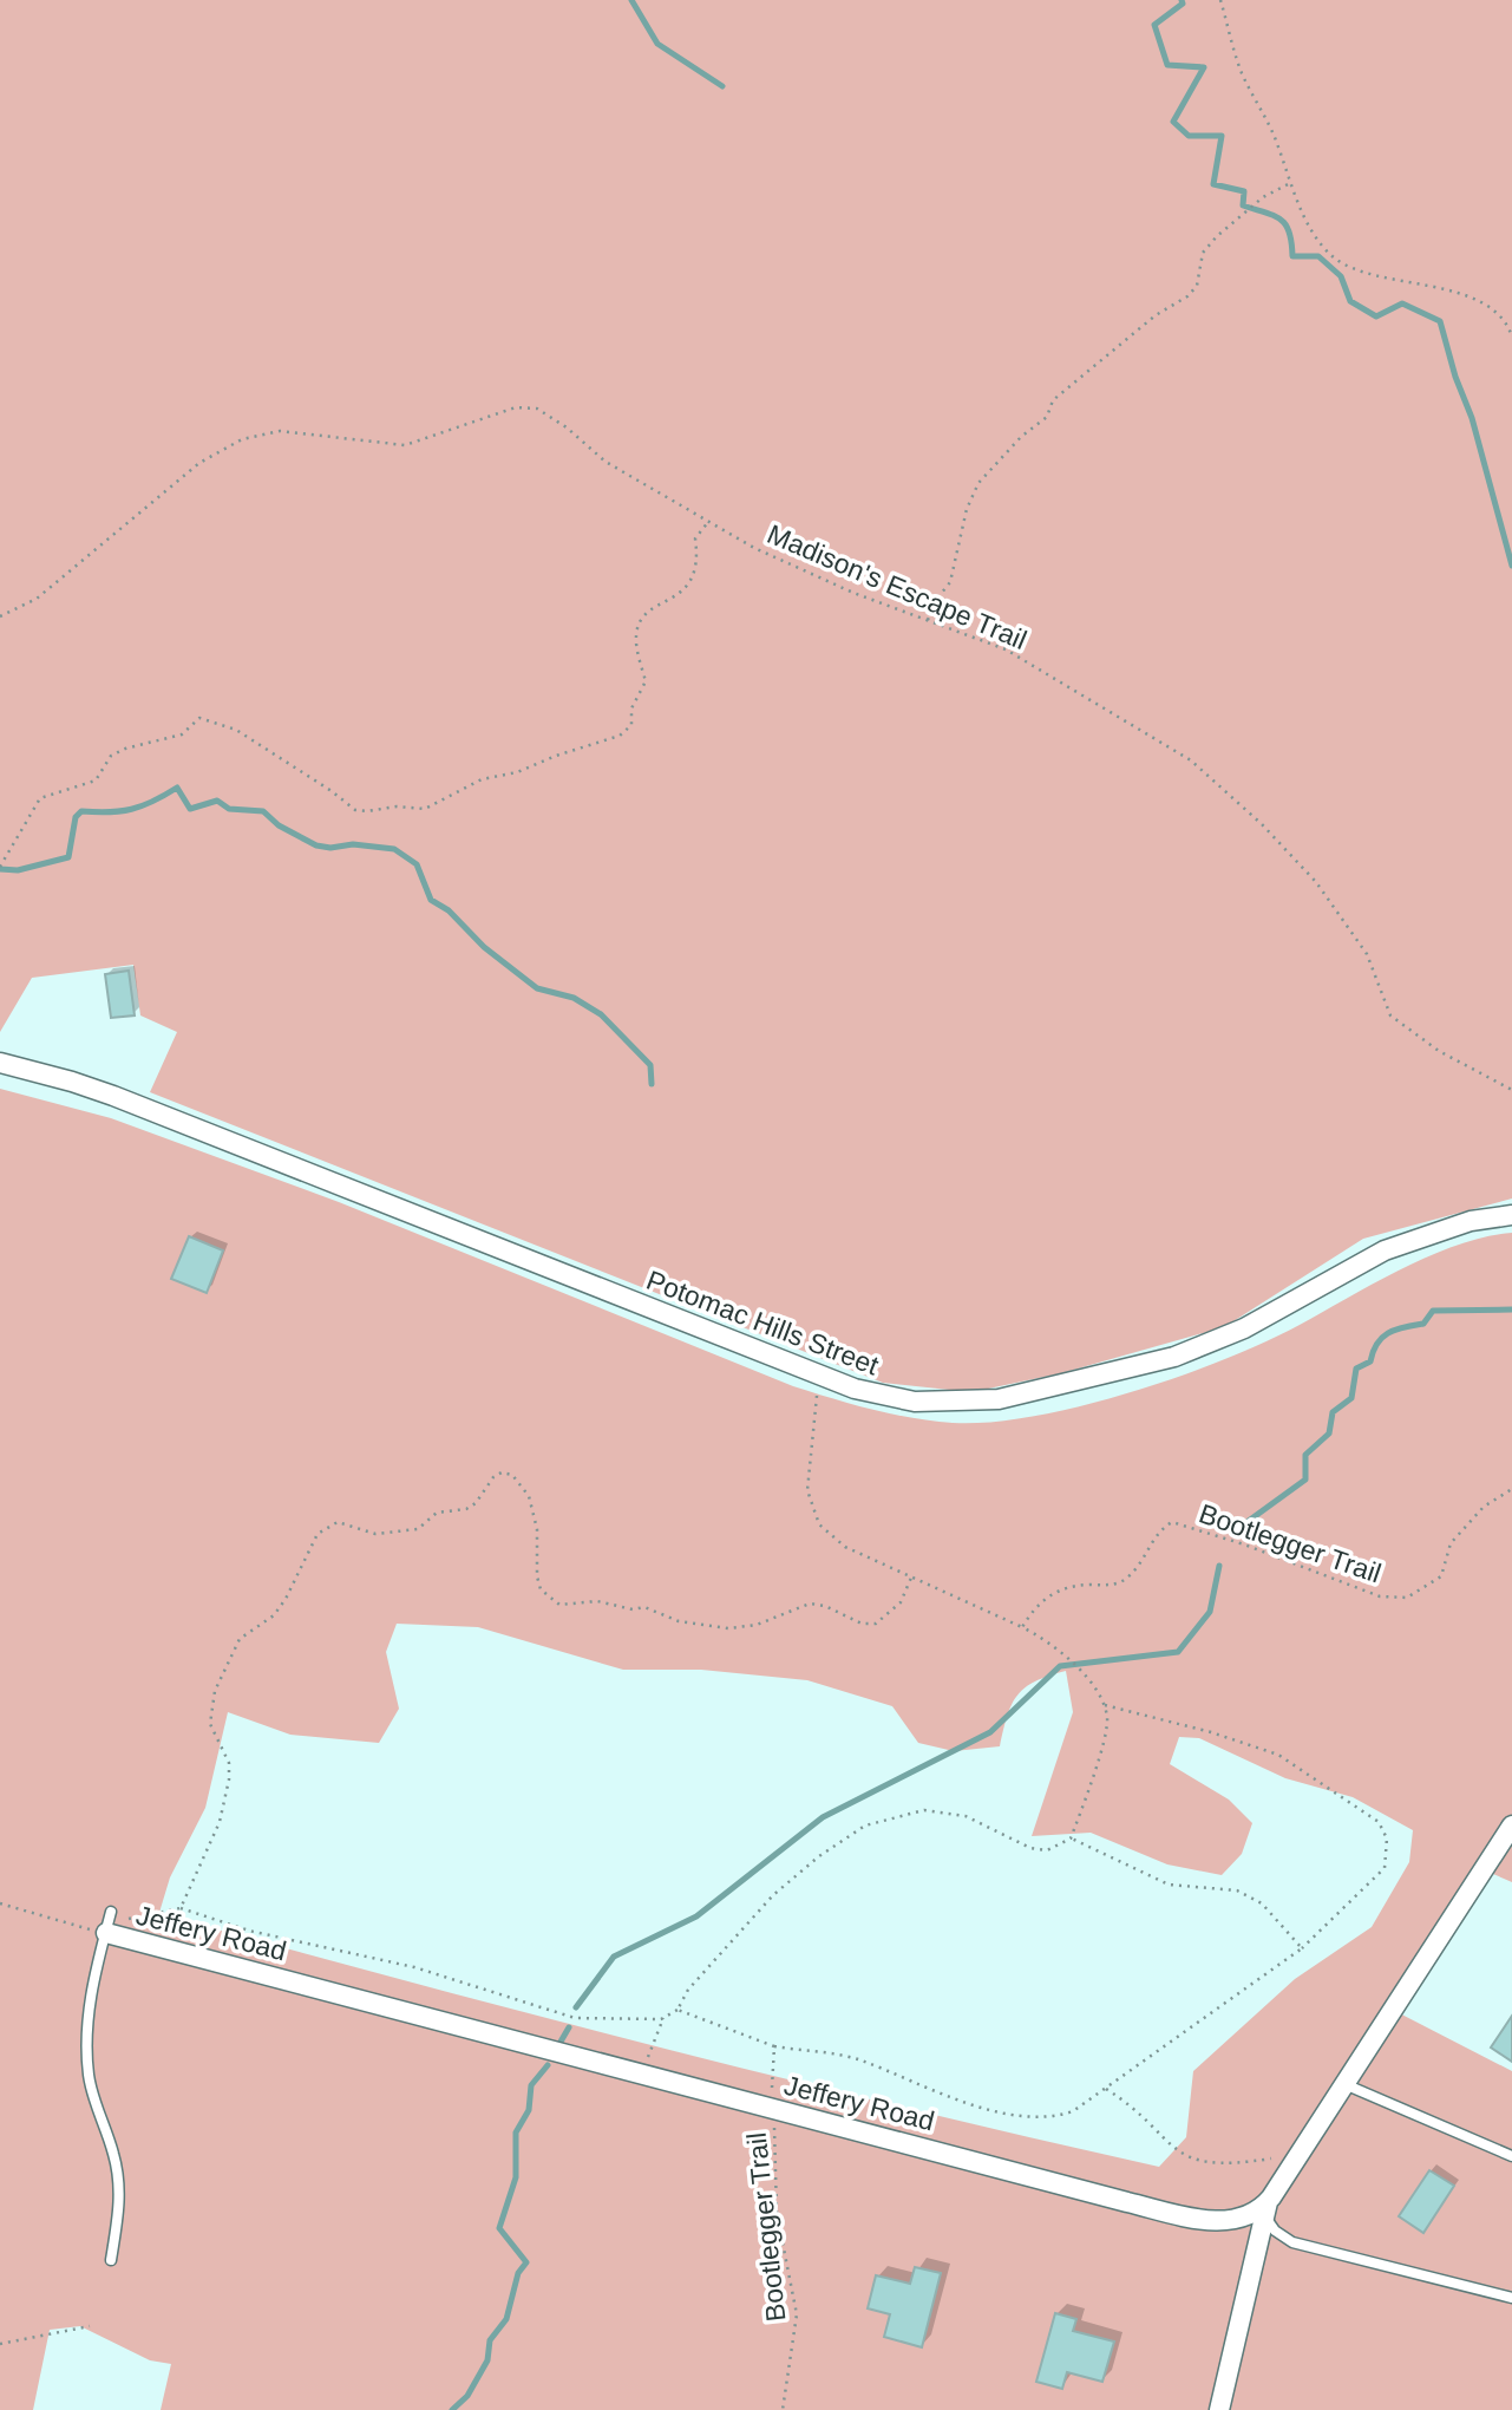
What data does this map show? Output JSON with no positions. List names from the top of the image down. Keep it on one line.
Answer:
{"streets":{"street":["Potomac Hills Street","Jeffery Road"],"path":["Madison's Escape Trail","Bootlegger Trail"]},"crossings":[["Bootlegger Trail","Jeffery Road"]]}
